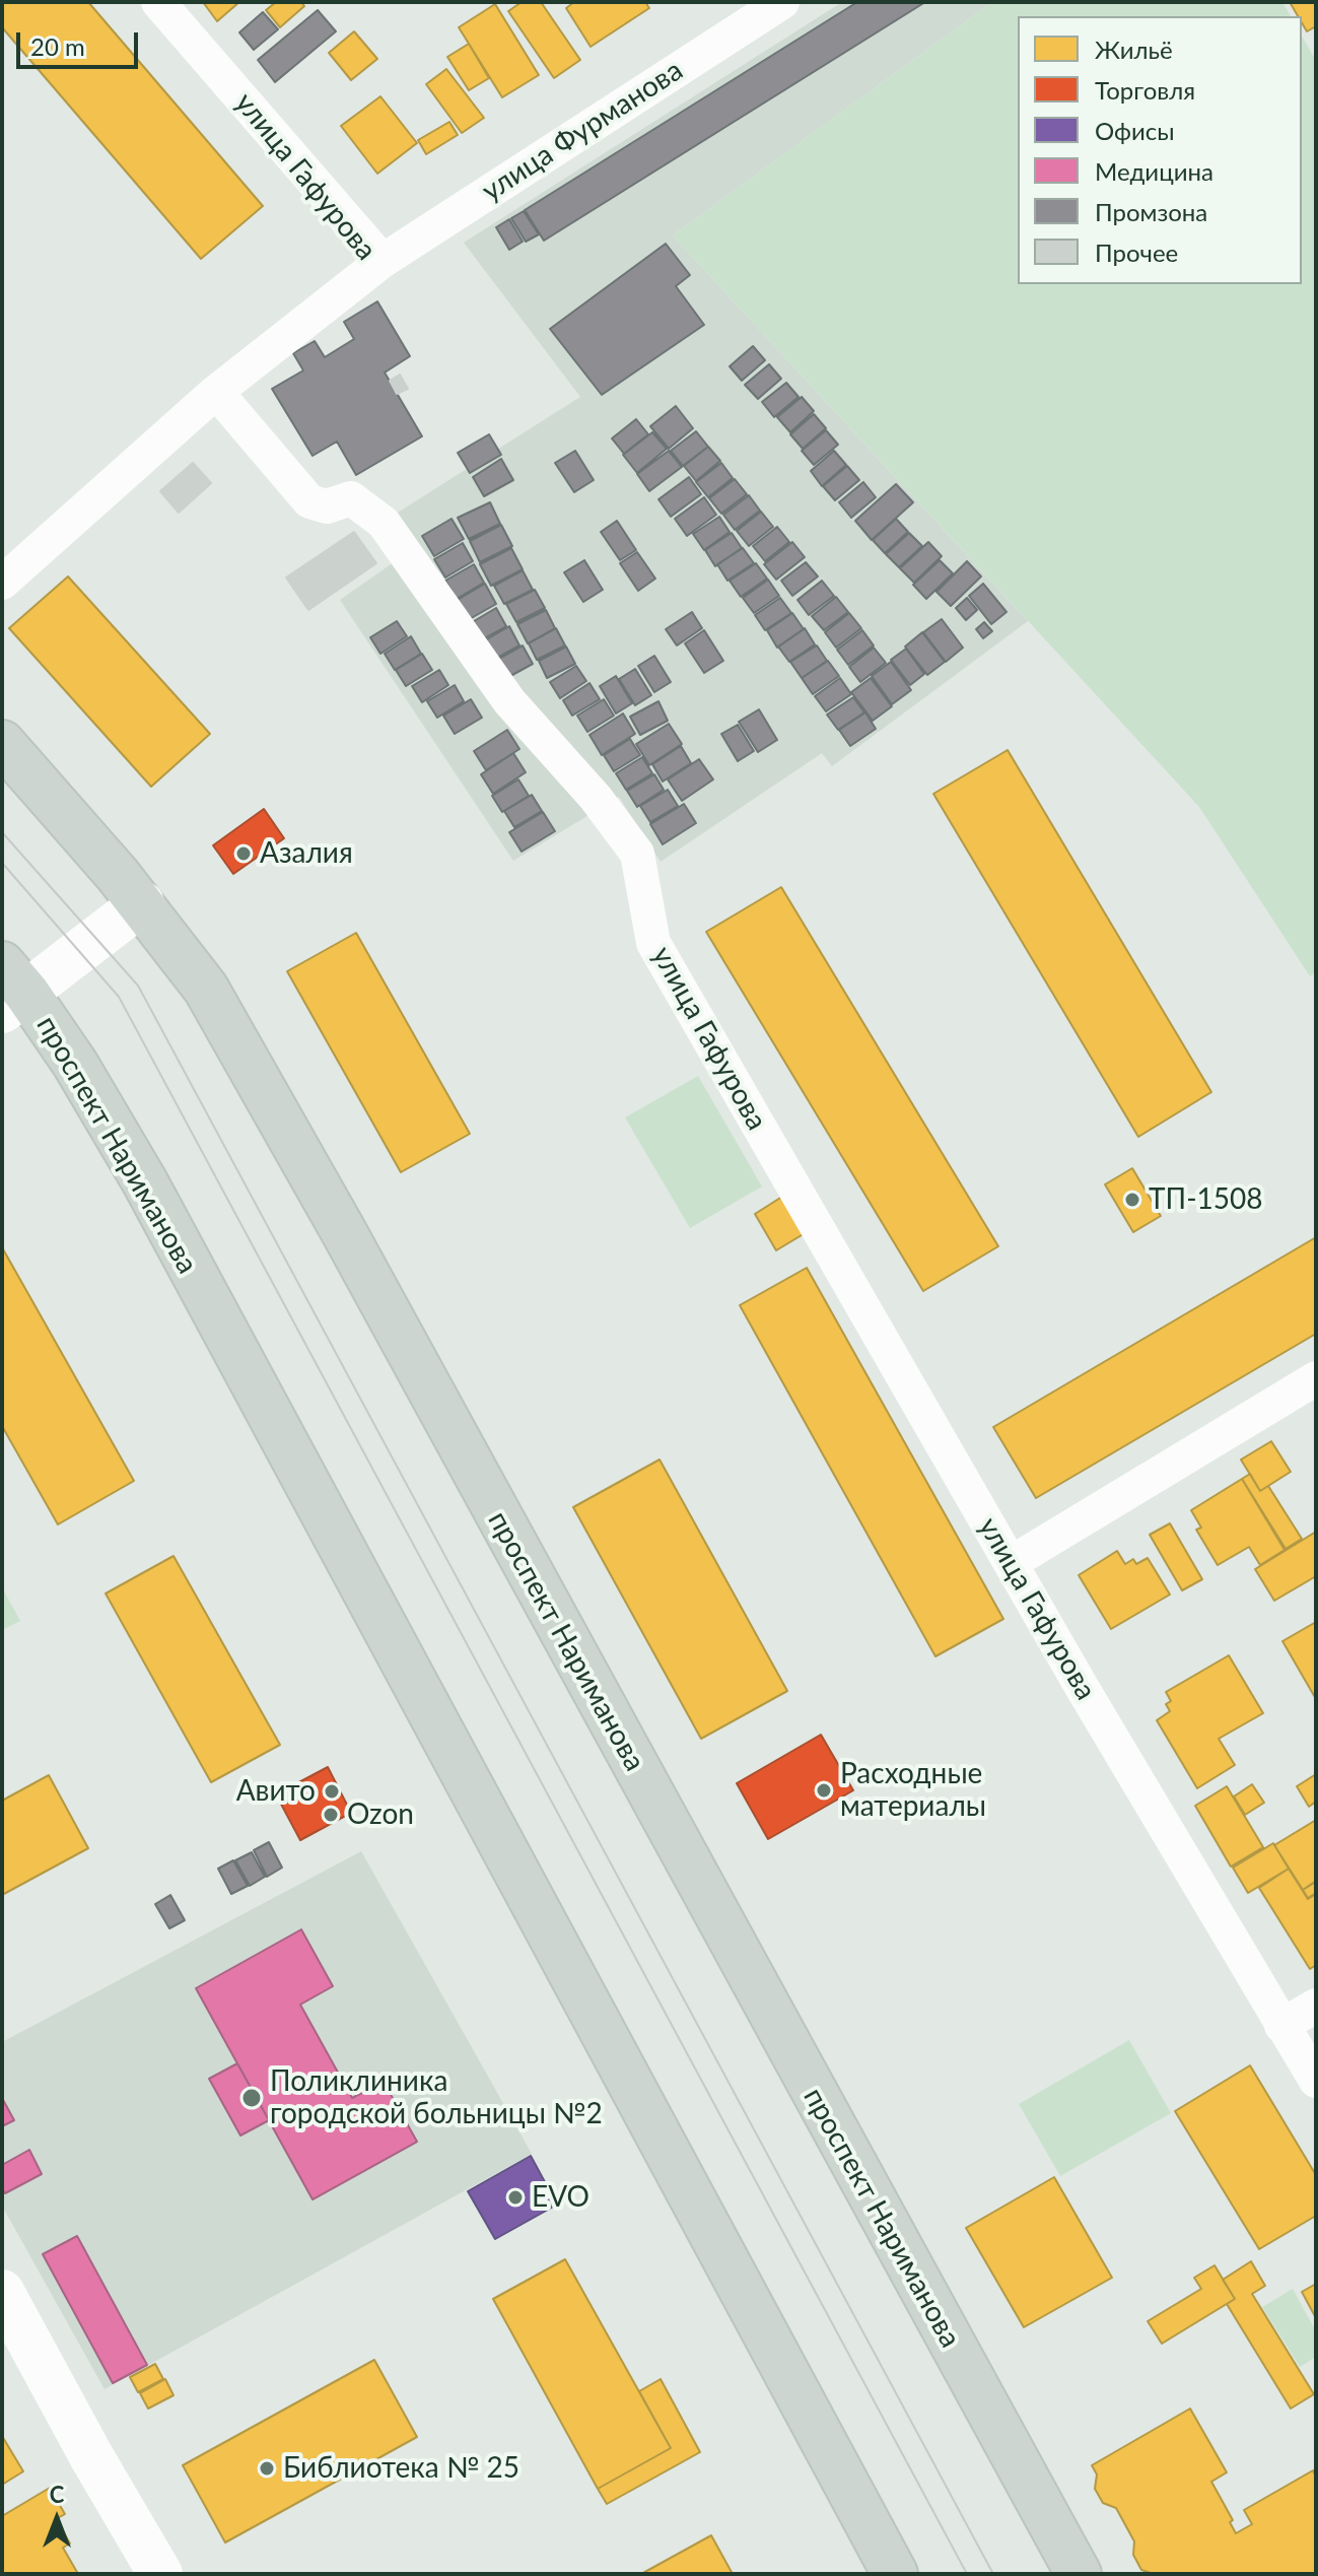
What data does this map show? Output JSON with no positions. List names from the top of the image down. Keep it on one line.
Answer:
{"streets":{"main road":["проспект Нариманова"],"street":["улица Фурманова","улица Гафурова"]},"crossings":[["улица Фурманова","улица Гафурова"]],"places":["Азалия","ТП-1508","Расходные материалы","Авито","Ozon","Поликлиника городской больницы №2","EVO","Библиотека № 25"],"legend":["Жильё","Торговля","Офисы","Медицина","Промзона","Прочее"],"scale_bar":"20 m","north":"top"}
